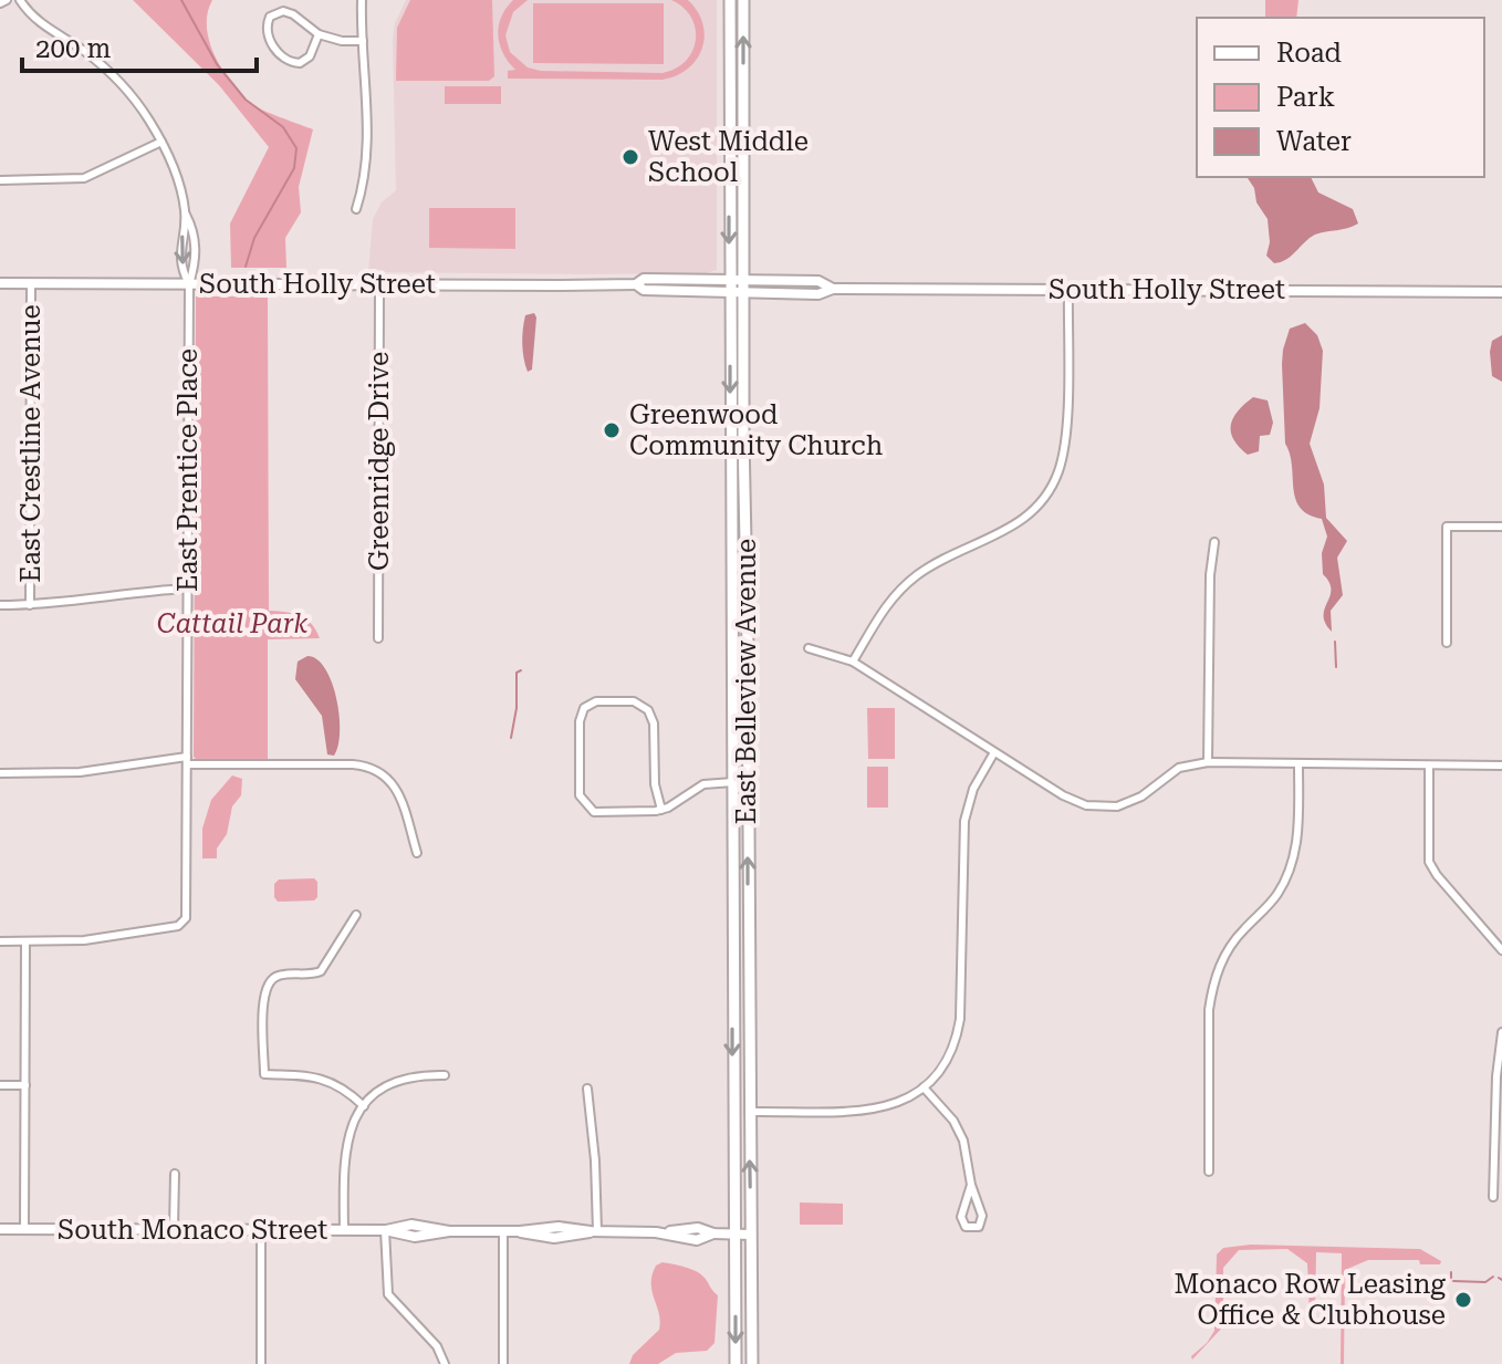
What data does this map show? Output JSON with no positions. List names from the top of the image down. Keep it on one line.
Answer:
{"streets":{"main road":["East Belleview Avenue"],"street":["South Holly Street","East Crestline Avenue","Greenridge Drive","East Prentice Place","South Monaco Street"]},"crossings":[["South Holly Street","East Crestline Avenue"],["South Holly Street","Greenridge Drive"],["South Holly Street","East Prentice Place"],["South Holly Street","East Belleview Avenue"],["East Belleview Avenue","South Monaco Street"]],"parks":["Cattail Park"],"places":["West Middle School","Greenwood Community Church","Monaco Row Leasing Office & Clubhouse"],"legend":["Road","Park","Water"],"scale_bar":"200 m"}
